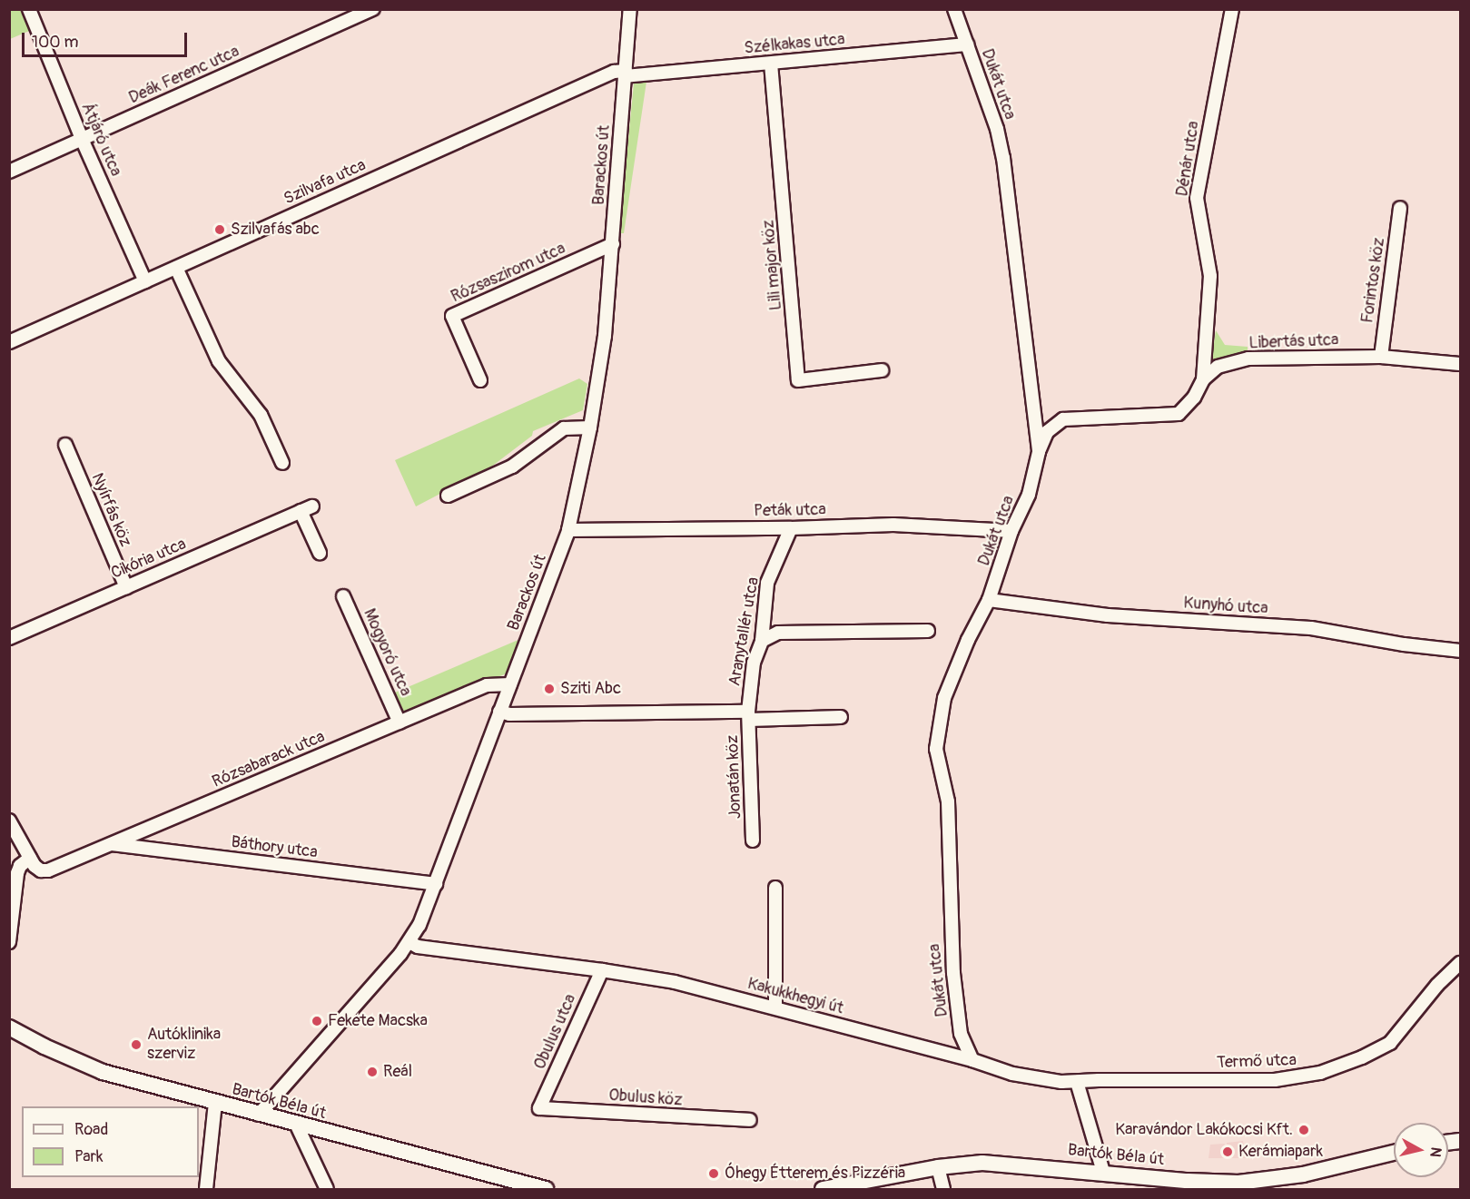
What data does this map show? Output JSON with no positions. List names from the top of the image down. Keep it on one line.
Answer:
{"streets":{"street":["Szélkakas utca","Deák Ferenc utca","Dukát utca","Átjáró utca","Dénár utca","Barackos út","Szilvafa utca","Lili major köz","Rózsaszirom utca","Forintos köz","Libertás utca","Nyírfás köz","Peták utca","Cikória utca","Kunyhó utca","Aranytallér utca","Mogyoró utca","Rózsabarack utca","Jonatán köz","Báthory utca","Kakukkhegyi út","Obulus utca","Termő utca","Obulus köz","Bartók Béla út"]},"crossings":[["Szélkakas utca","Dukát utca"],["Szélkakas utca","Barackos út"],["Szélkakas utca","Szilvafa utca"],["Szélkakas utca","Lili major köz"],["Deák Ferenc utca","Átjáró utca"],["Dukát utca","Libertás utca"],["Dukát utca","Peták utca"],["Dukát utca","Kunyhó utca"],["Dukát utca","Kakukkhegyi út"],["Átjáró utca","Szilvafa utca"],["Dénár utca","Libertás utca"],["Barackos út","Szilvafa utca"],["Barackos út","Rózsaszirom utca"],["Barackos út","Peták utca"],["Barackos út","Rózsabarack utca"],["Barackos út","Báthory utca"],["Barackos út","Kakukkhegyi út"],["Barackos út","Bartók Béla út"],["Forintos köz","Libertás utca"],["Nyírfás köz","Cikória utca"],["Peták utca","Aranytallér utca"],["Aranytallér utca","Jonatán köz"],["Mogyoró utca","Rózsabarack utca"],["Rózsabarack utca","Báthory utca"],["Kakukkhegyi út","Obulus utca"],["Kakukkhegyi út","Termő utca"],["Obulus utca","Obulus köz"]],"places":["Szilvafás abc","Sziti Abc","Fekete Macska","Autóklinika szerviz","Reál","Karavándor Lakókocsi Kft.","Kerámiapark","Óhegy Étterem és Pizzéria"],"legend":["Road","Park"],"scale_bar":"100 m","north":"right"}
